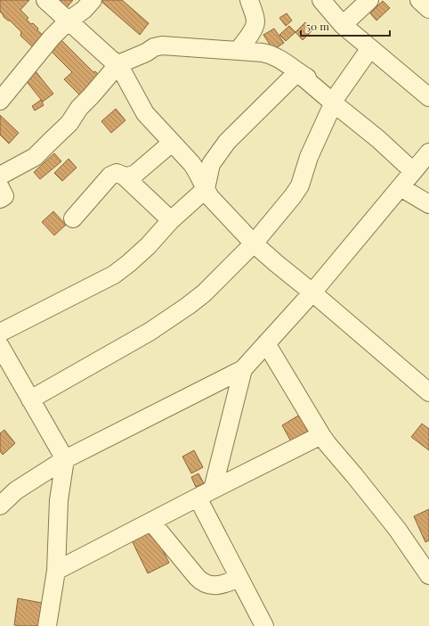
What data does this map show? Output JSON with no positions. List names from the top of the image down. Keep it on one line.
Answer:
{"scale_bar":"50 m"}
